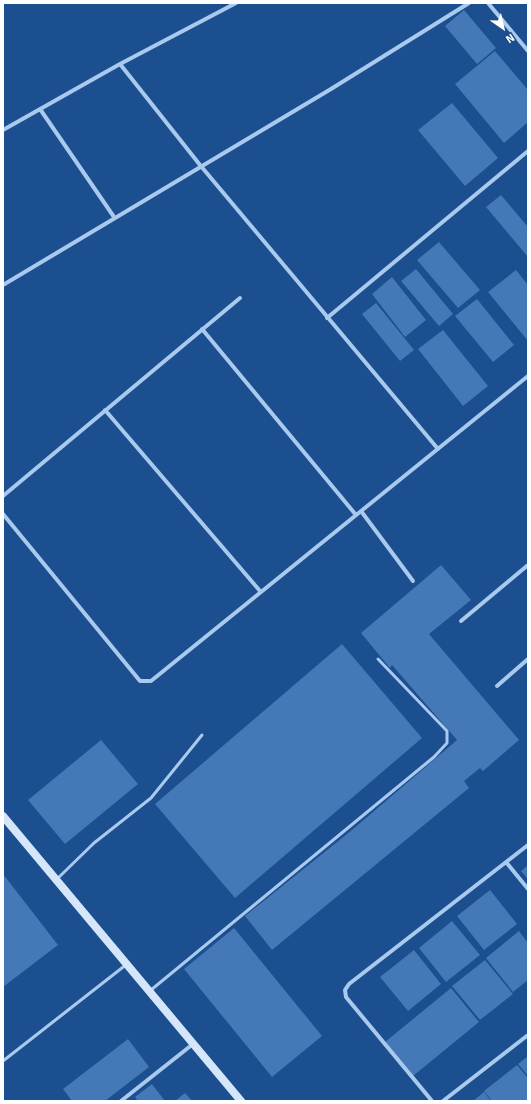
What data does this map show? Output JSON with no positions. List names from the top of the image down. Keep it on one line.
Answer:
{"north":"bottom right"}
